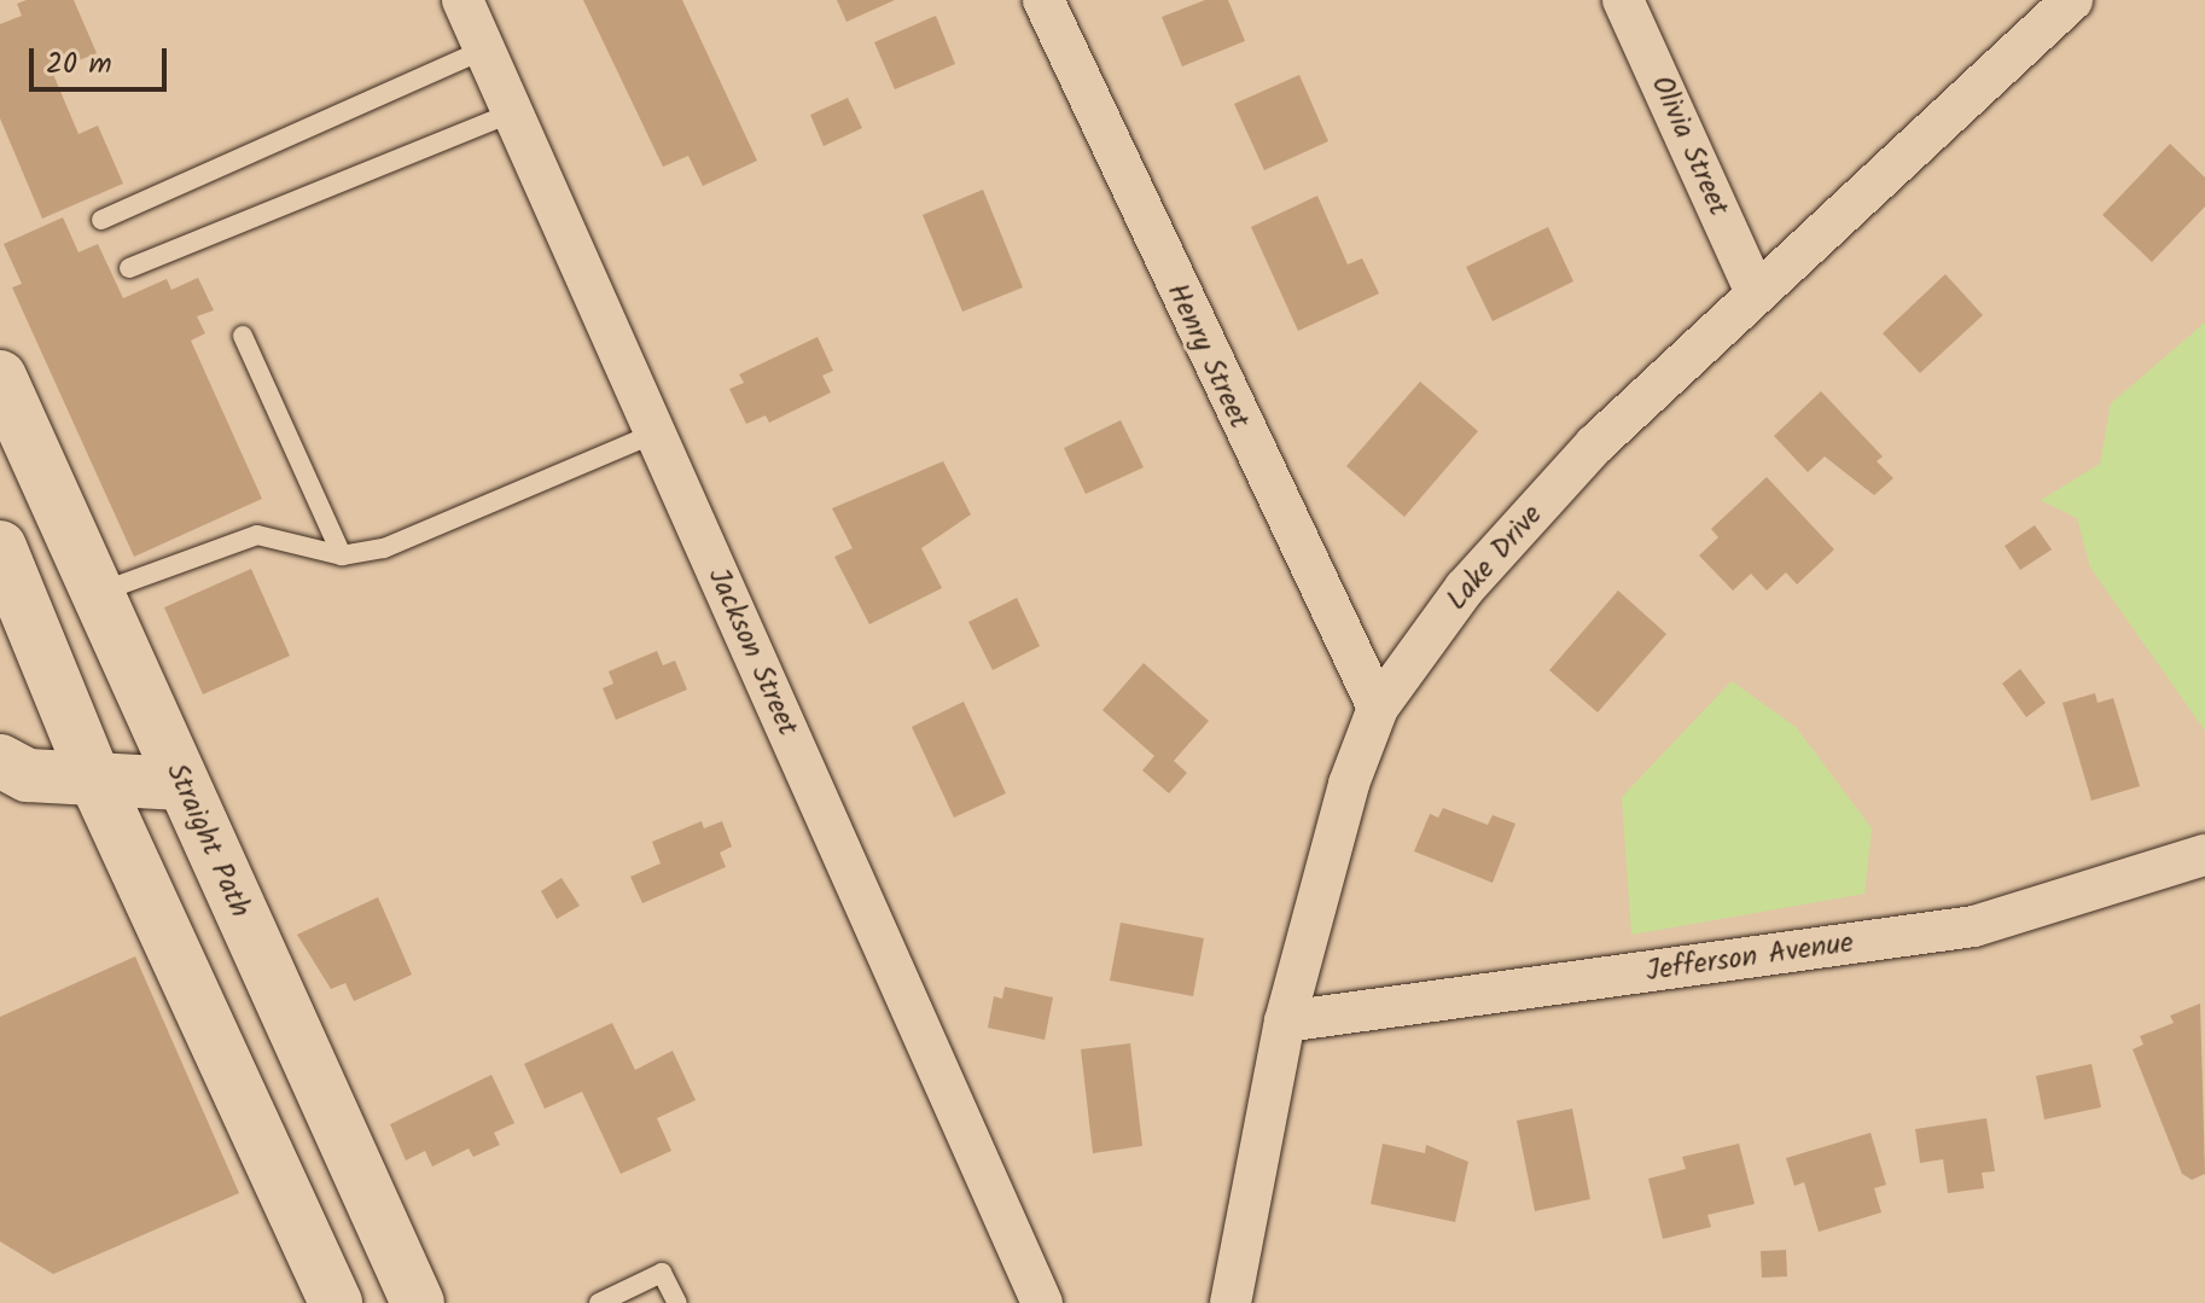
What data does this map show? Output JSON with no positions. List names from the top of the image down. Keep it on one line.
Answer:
{"streets":{"main road":["Straight Path"],"street":["Olivia Street","Henry Street","Lake Drive","Jackson Street","Jefferson Avenue"]},"crossings":[["Olivia Street","Lake Drive"],["Henry Street","Lake Drive"],["Lake Drive","Jefferson Avenue"]],"scale_bar":"20 m"}
